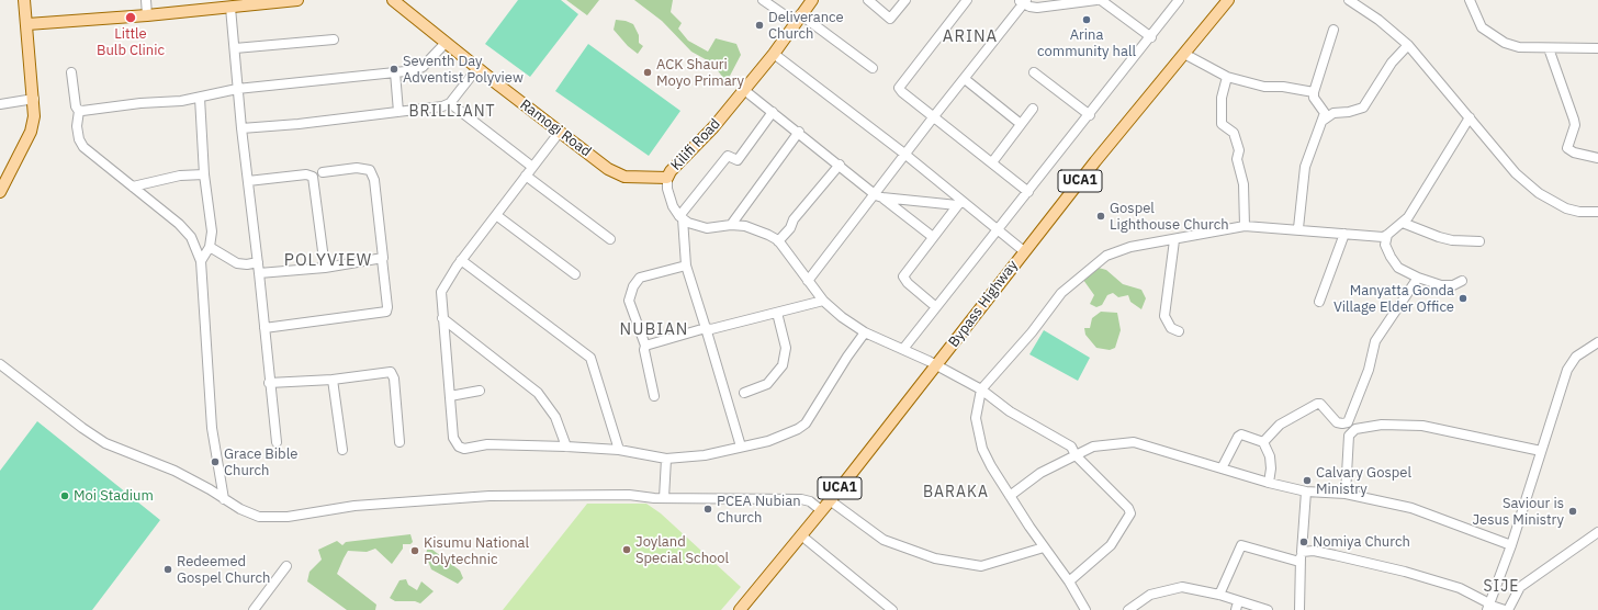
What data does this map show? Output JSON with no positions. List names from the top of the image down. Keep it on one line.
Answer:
{"streets":{"main road":["Ramogi Road","Kilifi Road","UCA1","Bypass Highway"]},"crossings":[["Ramogi Road","Kilifi Road"]],"districts":["ARINA","BRILLIANT","POLYVIEW","NUBIAN","BARAKA","SIJE"],"places":["Little Bulb Clinic","Arina community hall","Deliverance Church","Seventh Day Adventist Polyview","ACK Shauri Moyo Primary","Gospel Lighthouse Church","Manyatta Gonda Village Elder Office","Grace Bible Church","Calvary Gospel Ministry","Moi Stadium","PCEA Nubian Church","Saviour is Jesus Ministry","Nomiya Church","Joyland Special School","Kisumu National Polytechnic","Redeemed Gospel Church"]}
